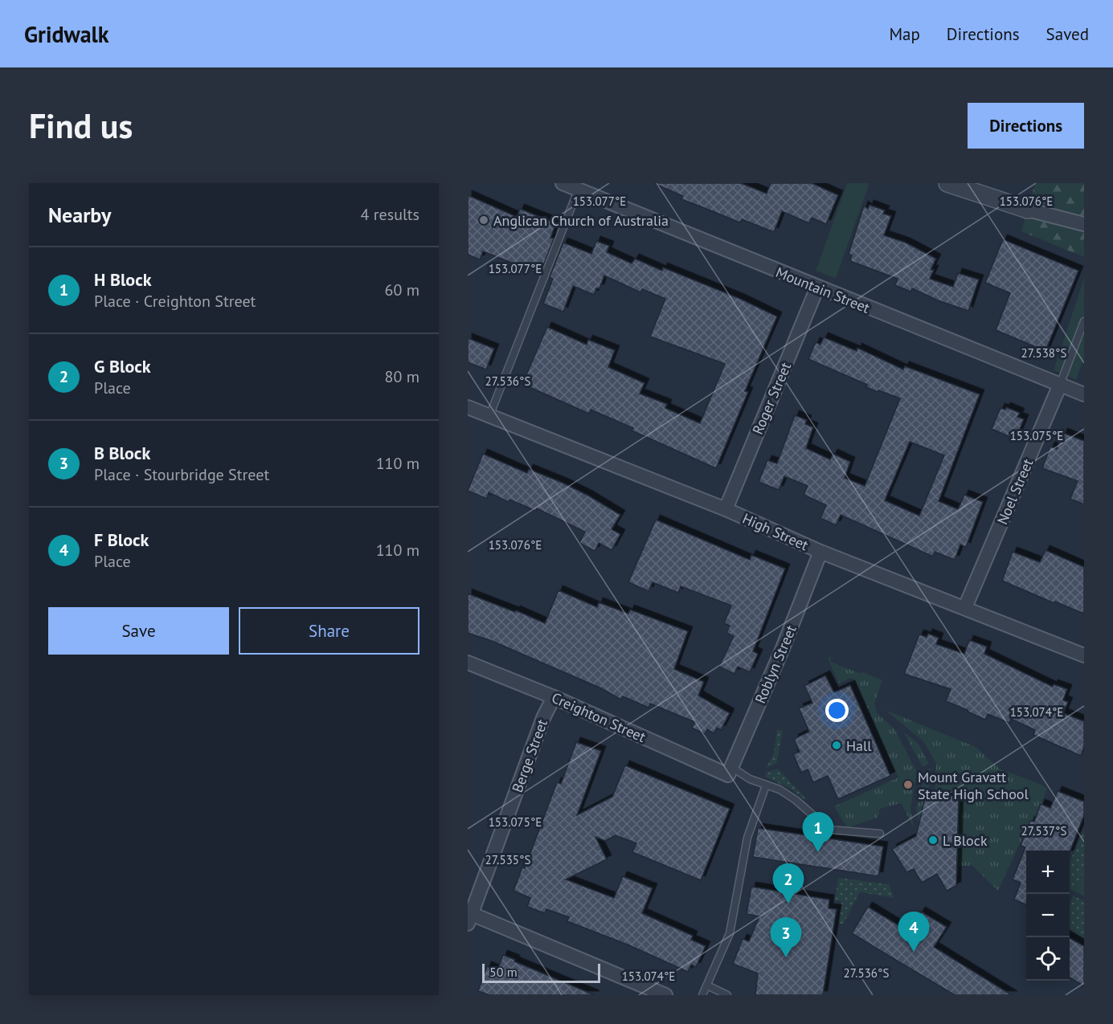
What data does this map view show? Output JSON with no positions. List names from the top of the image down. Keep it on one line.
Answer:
{"streets":{"street":["Mountain Street","Roger Street","Noel Street","High Street","Roblyn Street","Creighton Street","Berge Street"]},"crossings":[["Mountain Street","Roger Street"],["Mountain Street","Noel Street"],["Roger Street","High Street"],["Noel Street","High Street"],["High Street","Roblyn Street"],["Roblyn Street","Creighton Street"],["Creighton Street","Berge Street"]],"places":["Anglican Church of Australia","Hall","Mount Gravatt State High School","L Block"],"scale_bar":"50 m","page":{"header":"Gridwalk","nav":["Map","Directions","Saved"],"buttons":["Directions",["Save","Share"]],"title":"Find us","heading":["Nearby","4 results"],"list":[{"mark":"1","name":"H Block","note":"Place · Creighton Street","value":"60 m"},{"mark":"2","name":"G Block","note":"Place","value":"80 m"},{"mark":"3","name":"B Block","note":"Place · Stourbridge Street","value":"110 m"},{"mark":"4","name":"F Block","note":"Place","value":"110 m"}],"pins":["1","2","4","3"],"map_buttons":["+","−"],"scale":"50 m"},"coordinates":["153.077°E","153.076°E","27.538°S","27.536°S","153.075°E","153.074°E","27.537°S","27.535°S"]}
